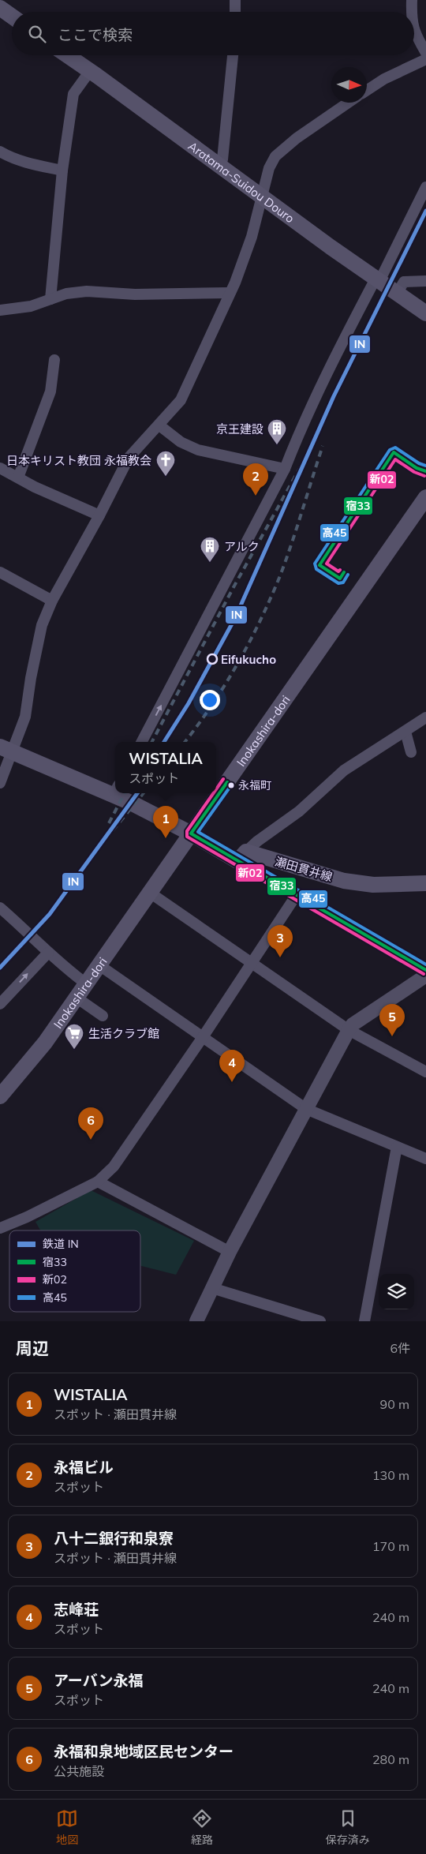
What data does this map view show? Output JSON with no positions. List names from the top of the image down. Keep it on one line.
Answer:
{"streets":{"main road":["Aratama-Suidou Douro","Inokashira-dori","瀬田貫井線"]},"crossings":[["Inokashira-dori","瀬田貫井線"]],"places":{"building":["京王建設","アルク"],"church":["日本キリスト教団 永福教会"],"other":["Eifukucho","永福町"],"supermarket":["生活クラブ館"]},"lines":["rail line IN","transit line 高45","transit line 宿33","transit line 新02"],"legend":["鉄道 IN","宿33","新02","高45"],"north":"right","page":{"search":"ここで検索","pins":["2","1","3","5","4","6"],"popup":["WISTALIA","スポット"],"heading":["周辺","6件"],"list":[{"mark":"1","name":"WISTALIA","note":"スポット · 瀬田貫井線","value":"90 m"},{"mark":"2","name":"永福ビル","note":"スポット","value":"130 m"},{"mark":"3","name":"八十二銀行和泉寮","note":"スポット · 瀬田貫井線","value":"170 m"},{"mark":"4","name":"志峰荘","note":"スポット","value":"240 m"},{"mark":"5","name":"アーバン永福","note":"スポット","value":"240 m"},{"mark":"6","name":"永福和泉地域区民センター","note":"公共施設","value":"280 m"}],"nav":["地図","経路","保存済み"]}}
